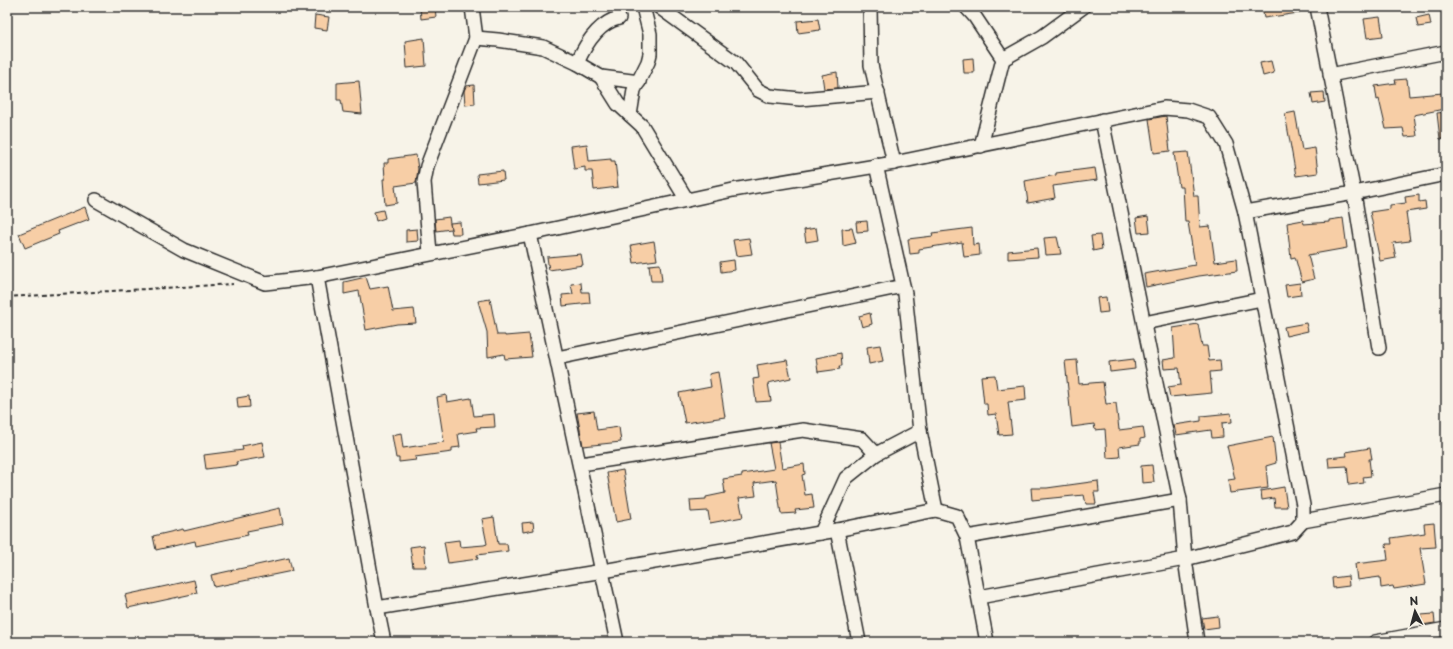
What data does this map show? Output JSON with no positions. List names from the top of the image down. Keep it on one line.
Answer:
{"north":"top"}
